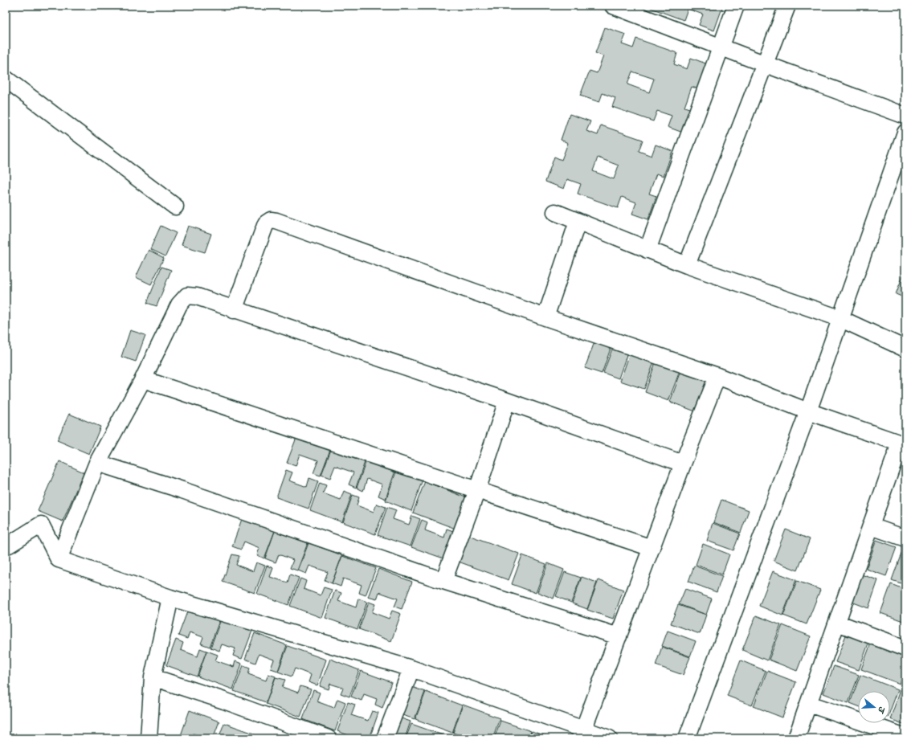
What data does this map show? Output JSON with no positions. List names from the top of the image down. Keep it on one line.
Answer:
{"north":"right"}
